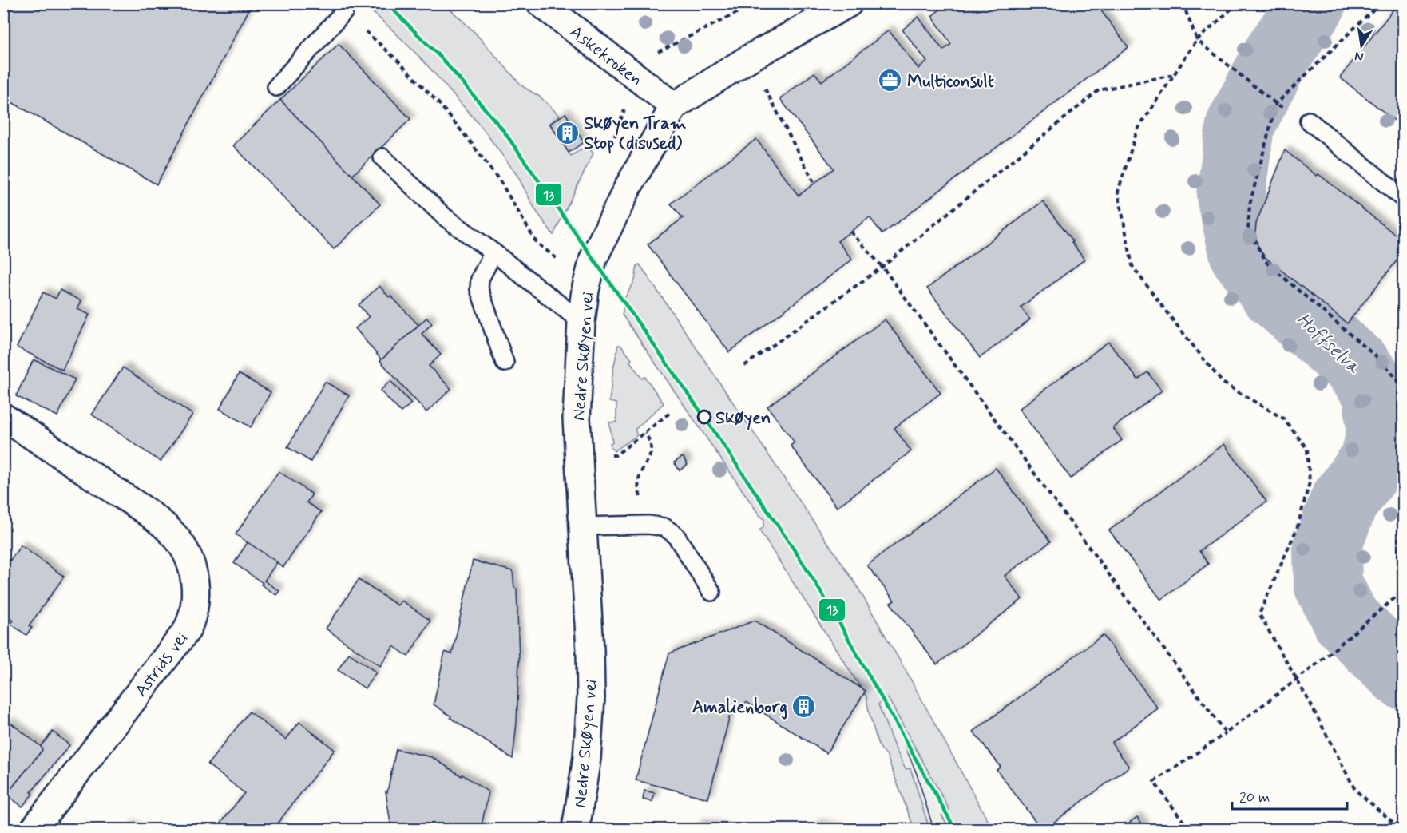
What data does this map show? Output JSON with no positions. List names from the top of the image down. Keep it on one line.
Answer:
{"streets":{"street":["Askekroken","Nedre Skøyen vei","Astrids vei"]},"crossings":[["Askekroken","Nedre Skøyen vei"]],"water":["Hoffselva"],"places":{"office":["Multiconsult"],"building":["Skøyen Tram Stop (disused)","Amalienborg"],"other":["Skøyen"]},"lines":["transit line 13"],"scale_bar":"20 m","north":"bottom"}
